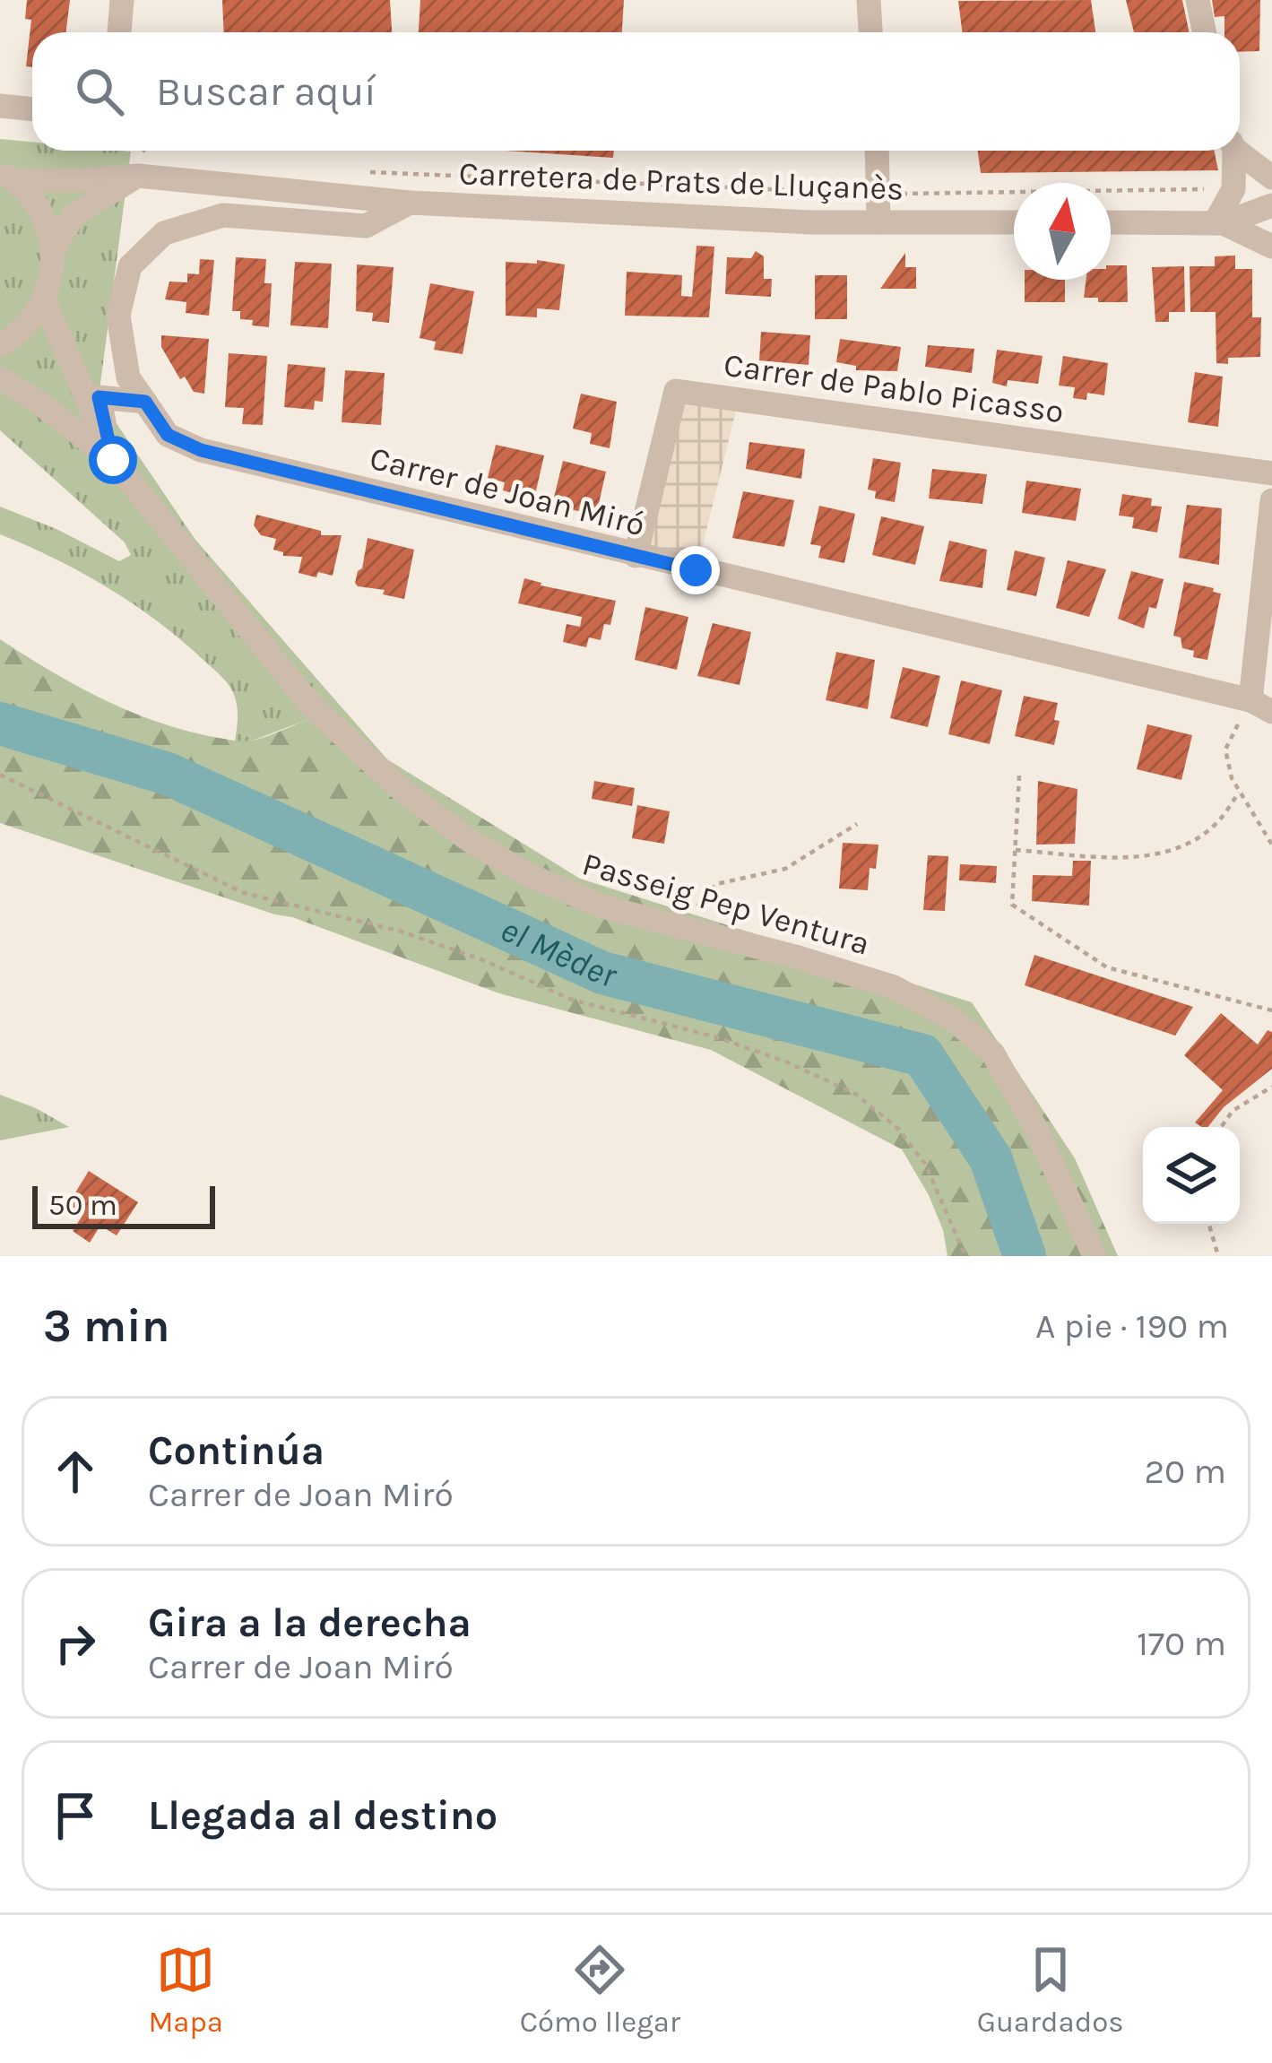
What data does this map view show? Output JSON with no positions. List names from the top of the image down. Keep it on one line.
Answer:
{"streets":{"street":["Carretera de Prats de Lluçanès","Carrer de Pablo Picasso","Carrer de Joan Miró","Passeig Pep Ventura"]},"crossings":[["Carretera de Prats de Lluçanès","Carrer de Joan Miró"],["Carrer de Pablo Picasso","Carrer de Joan Miró"]],"water":["el Mèder"],"scale_bar":"50 m","north":"top","page":{"search":"Buscar aquí","scale":"50 m","heading":["3 min","A pie · 190 m"],"list":[["Continúa","Carrer de Joan Miró","20 m"],["Gira a la derecha","Carrer de Joan Miró","170 m"],"Llegada al destino"],"nav":["Mapa","Cómo llegar","Guardados"]}}
